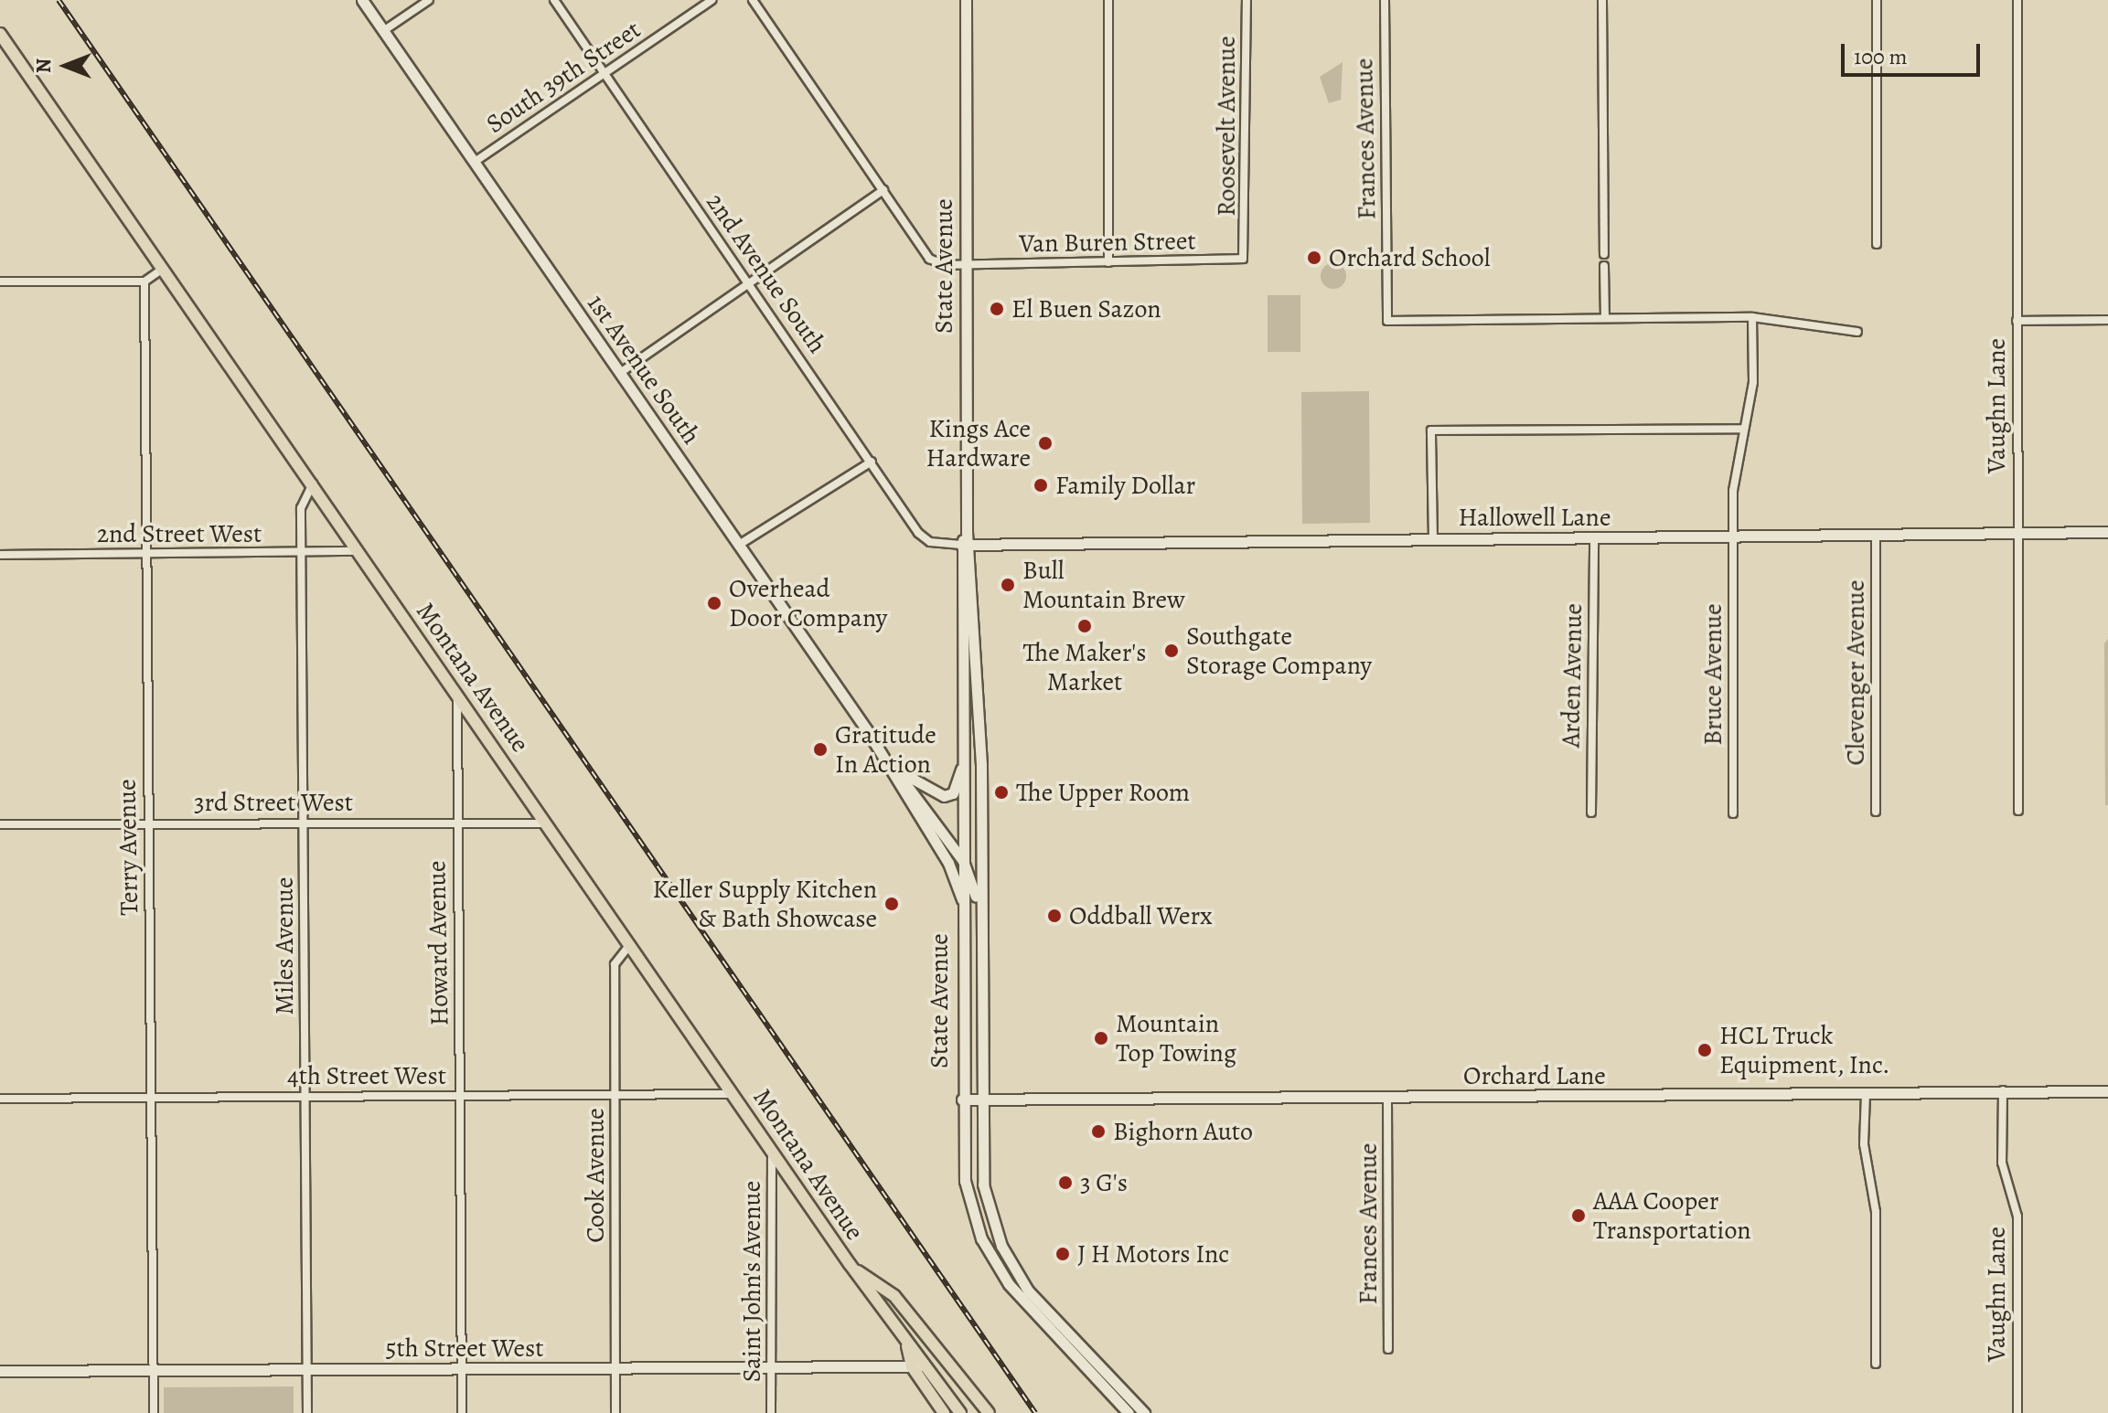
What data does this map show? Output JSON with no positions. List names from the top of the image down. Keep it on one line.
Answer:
{"streets":{"main road":["Montana Avenue"],"street":["South 39th Street","Roosevelt Avenue","Frances Avenue","Van Buren Street","State Avenue","2nd Avenue South","1st Avenue South","Vaughn Lane","Hallowell Lane","2nd Street West","Clevenger Avenue","Bruce Avenue","Arden Avenue","3rd Street West","Terry Avenue","Howard Avenue","Miles Avenue","4th Street West","Orchard Lane","Cook Avenue","Saint John's Avenue","5th Street West"]},"crossings":[["South 39th Street","2nd Avenue South"],["South 39th Street","1st Avenue South"],["Roosevelt Avenue","Van Buren Street"],["Frances Avenue","Orchard Lane"],["Van Buren Street","State Avenue"],["State Avenue","2nd Avenue South"],["State Avenue","1st Avenue South"],["State Avenue","Hallowell Lane"],["State Avenue","Orchard Lane"],["2nd Avenue South","Hallowell Lane"],["Vaughn Lane","Hallowell Lane"],["Vaughn Lane","Orchard Lane"],["Hallowell Lane","Clevenger Avenue"],["Hallowell Lane","Bruce Avenue"],["Hallowell Lane","Arden Avenue"],["2nd Street West","Montana Avenue"],["2nd Street West","Terry Avenue"],["2nd Street West","Miles Avenue"],["Montana Avenue","3rd Street West"],["Montana Avenue","Howard Avenue"],["Montana Avenue","Miles Avenue"],["Montana Avenue","4th Street West"],["Montana Avenue","Cook Avenue"],["Montana Avenue","Saint John's Avenue"],["Montana Avenue","5th Street West"],["3rd Street West","Terry Avenue"],["3rd Street West","Howard Avenue"],["3rd Street West","Miles Avenue"],["Terry Avenue","4th Street West"],["Terry Avenue","5th Street West"],["Howard Avenue","4th Street West"],["Howard Avenue","5th Street West"],["Miles Avenue","4th Street West"],["Miles Avenue","5th Street West"],["4th Street West","Cook Avenue"],["Cook Avenue","5th Street West"],["Saint John's Avenue","5th Street West"]],"places":["Orchard School","El Buen Sazon","Kings Ace Hardware","Family Dollar","Bull Mountain Brew","Overhead Door Company","The Maker's Market","Southgate Storage Company","Gratitude In Action","The Upper Room","Keller Supply Kitchen & Bath Showcase","Oddball Werx","Mountain Top Towing","HCL Truck Equipment, Inc.","Bighorn Auto","3 G's","AAA Cooper Transportation","J H Motors Inc"],"scale_bar":"100 m","north":"left"}
